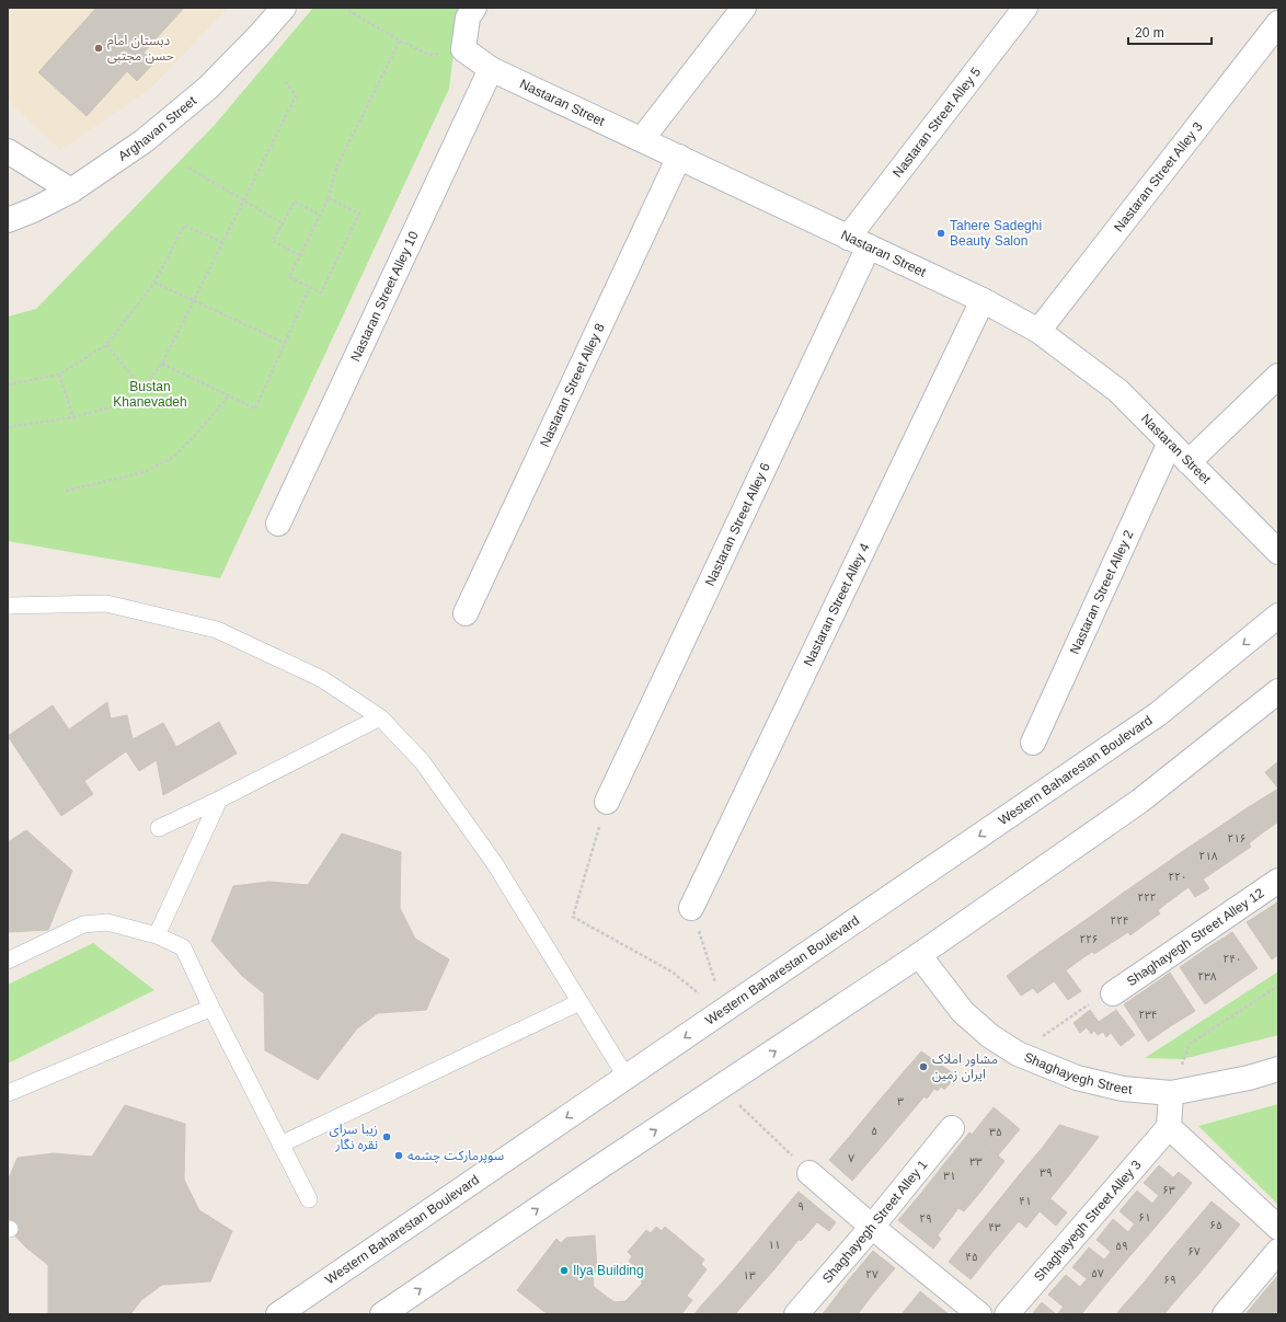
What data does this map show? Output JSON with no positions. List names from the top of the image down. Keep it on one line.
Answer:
{"streets":{"street":["Nastaran Street","Nastaran Street Alley 5","Arghavan Street","Nastaran Street Alley 3","Nastaran Street Alley 10","Nastaran Street Alley 8","Nastaran Street Alley 6","Nastaran Street Alley 2","Nastaran Street Alley 4","Western Baharestan Boulevard","Shaghayegh Street Alley 12","Shaghayegh Street","Shaghayegh Street Alley 3","Shaghayegh Street Alley 1"]},"crossings":[["Nastaran Street","Nastaran Street Alley 5"],["Nastaran Street","Nastaran Street Alley 3"],["Nastaran Street","Nastaran Street Alley 10"],["Nastaran Street","Nastaran Street Alley 8"],["Nastaran Street","Nastaran Street Alley 6"],["Nastaran Street","Nastaran Street Alley 2"],["Nastaran Street","Nastaran Street Alley 4"],["Nastaran Street Alley 5","Nastaran Street Alley 6"]],"parks":["Bustan Khanevadeh"],"places":["دبستان امام حسن مجتبی","Tahere Sadeghi Beauty Salon","مشاور املاک ایران زمین","زیبا سرای نقره نگار","سوپرمارکت چشمه","Ilya Building"],"house_numbers":["۲۱۶","۲۱۸","۲۲۰","۲۲۲","۲۲۴","۲۲۶","۲۴۰","۲۳۸","۲۳۴","۳","۵","۳۵","۷","۳۳","۳۹","۳۱","۶۳","۴۱","۹","۶۱","۲۹","۶۵","۴۳","۱۱","۵۹","۶۷","۴۵","۵۷","۲۷","۱۳","۶۹"],"scale_bar":"20 m"}
